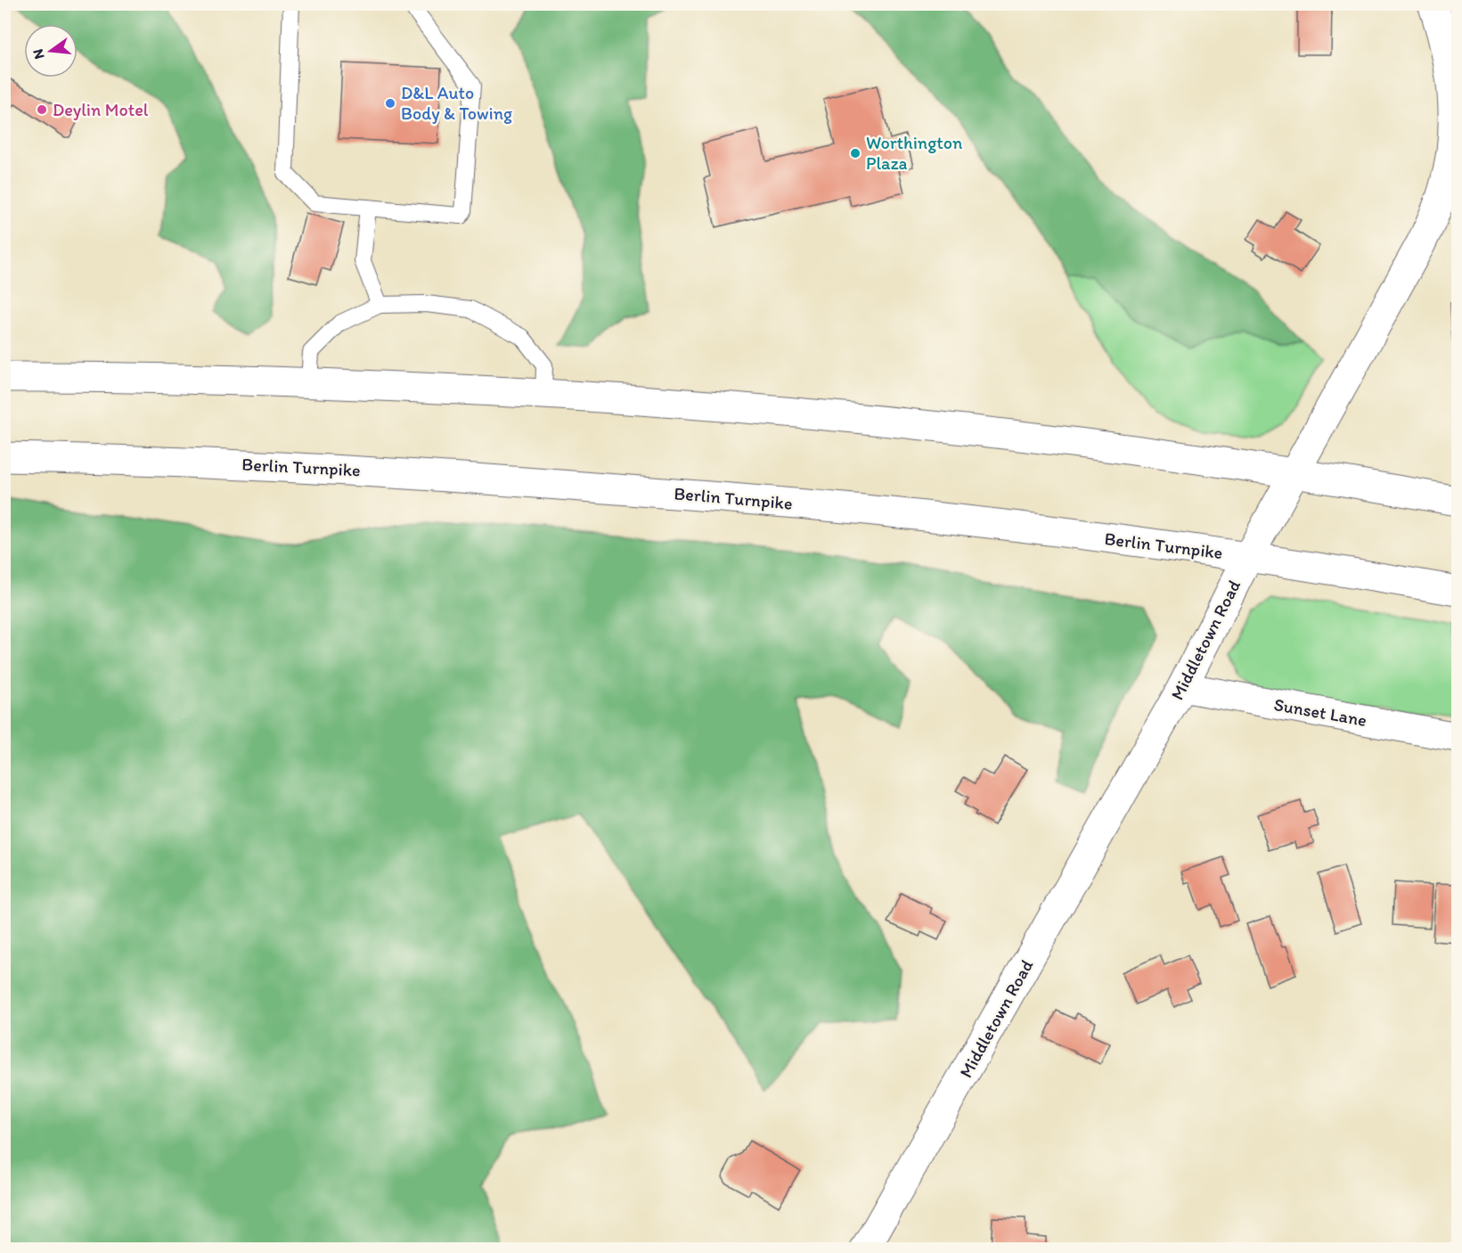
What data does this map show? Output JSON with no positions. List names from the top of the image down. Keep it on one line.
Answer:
{"streets":{"main road":["Berlin Turnpike","Middletown Road","Sunset Lane"]},"crossings":[["Berlin Turnpike","Middletown Road"],["Middletown Road","Sunset Lane"]],"places":["D&L Auto Body & Towing","Deylin Motel","Worthington Plaza"],"north":"left"}
